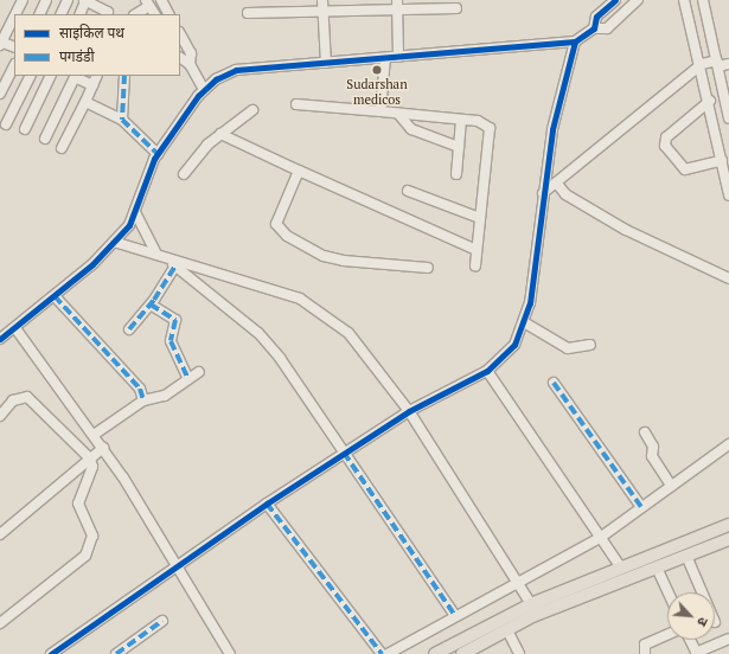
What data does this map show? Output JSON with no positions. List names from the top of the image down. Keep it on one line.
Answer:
{"places":["Sudarshan medicos"],"legend":["साइकिल पथ","पगडंडी"],"north":"bottom right"}
